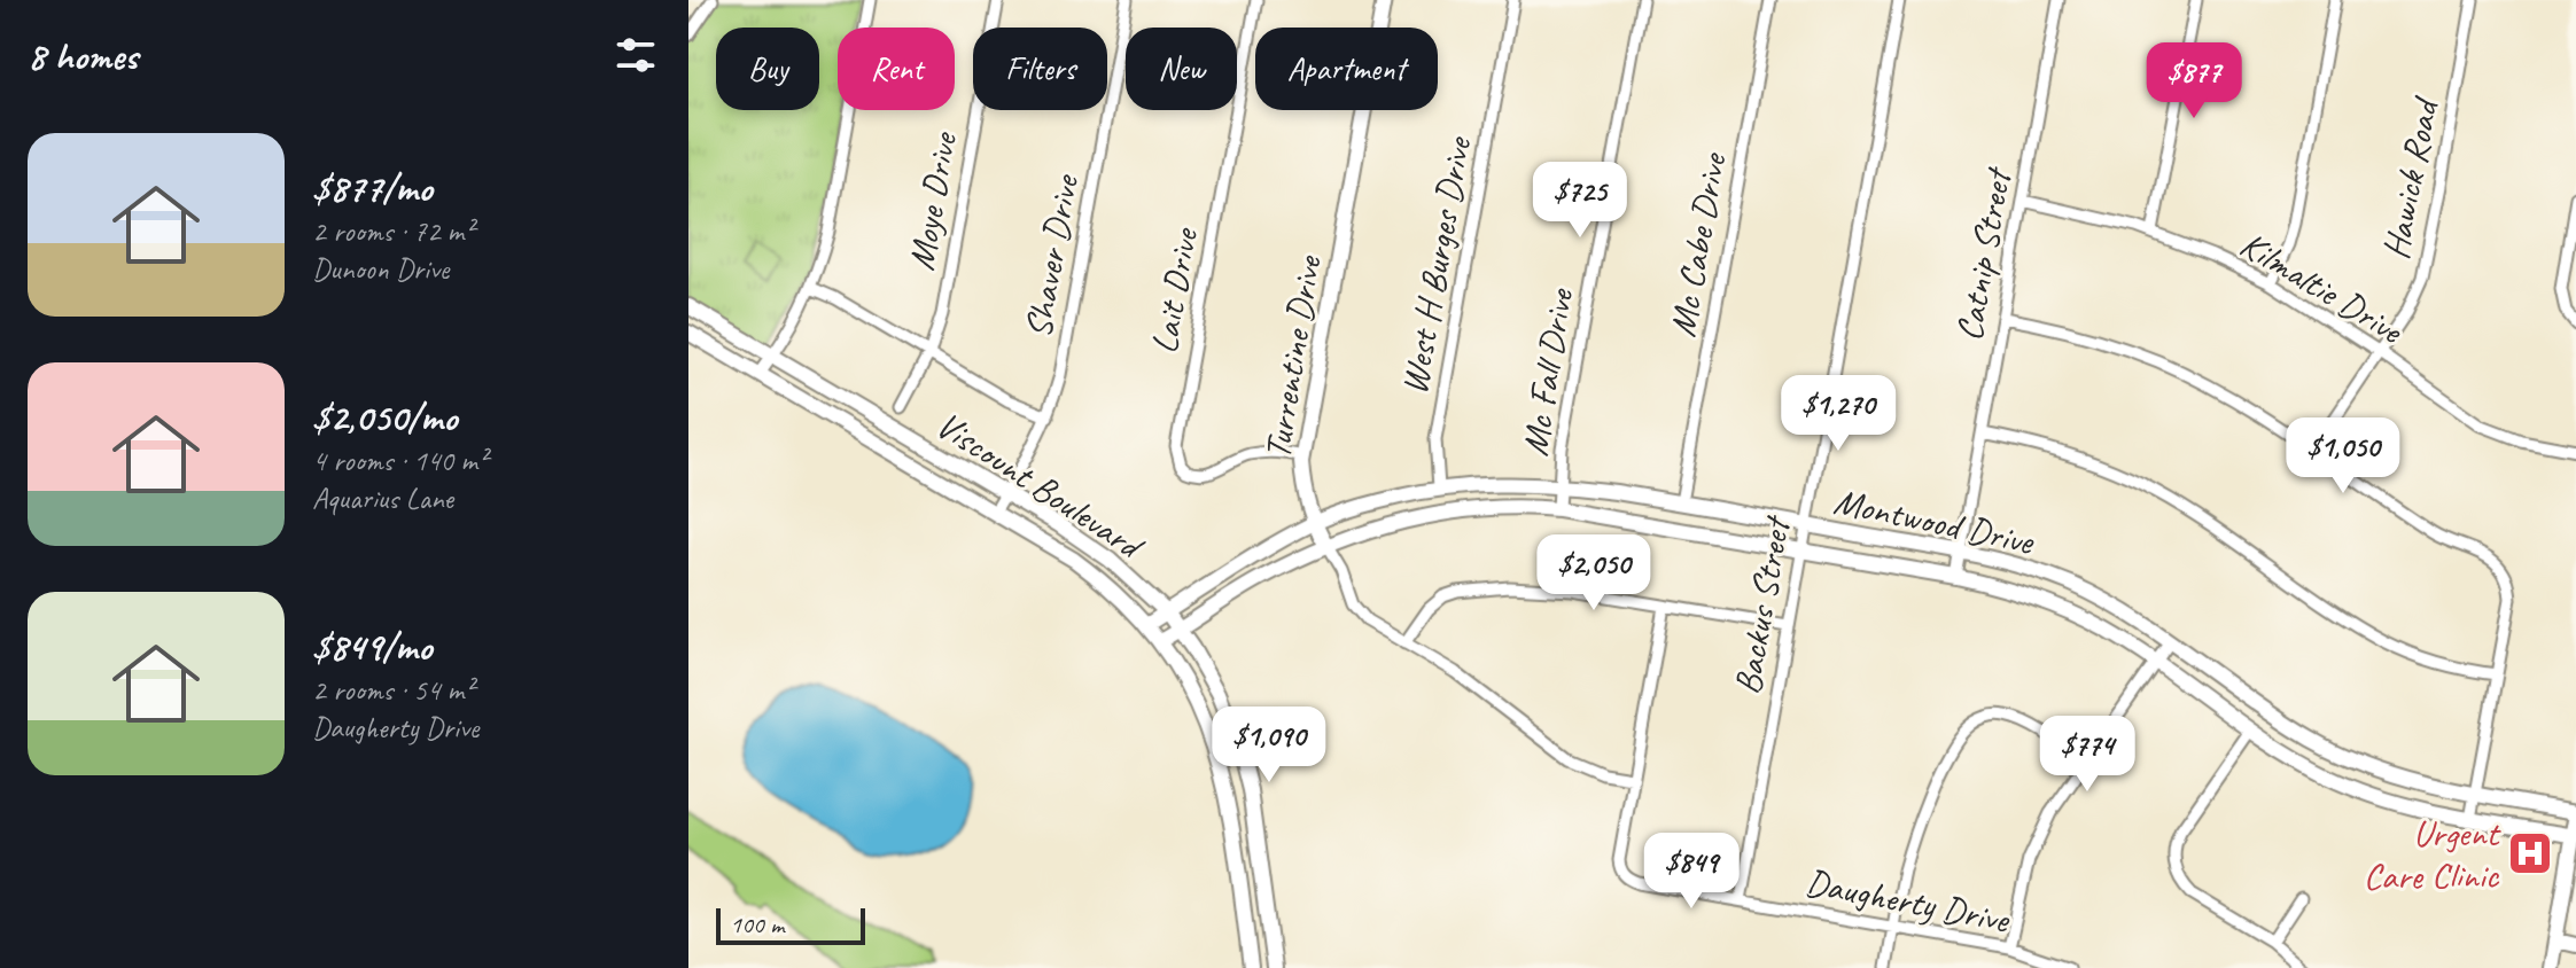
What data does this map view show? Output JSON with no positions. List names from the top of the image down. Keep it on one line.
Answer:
{"streets":{"main road":["Turrentine Drive","Viscount Boulevard","Montwood Drive"],"street":["Hawick Road","Moye Drive","Mc Cabe Drive","Catnip Street","Shaver Drive","West H Burges Drive","Kilmaltie Drive","Lait Drive","Mc Fall Drive","Backus Street","Daugherty Drive"]},"crossings":[["Hawick Road","Kilmaltie Drive"],["Mc Cabe Drive","Montwood Drive"],["Catnip Street","Kilmaltie Drive"],["Catnip Street","Montwood Drive"],["Shaver Drive","Viscount Boulevard"],["West H Burges Drive","Montwood Drive"],["Lait Drive","Turrentine Drive"],["Turrentine Drive","Montwood Drive"],["Turrentine Drive","Daugherty Drive"],["Mc Fall Drive","Montwood Drive"],["Viscount Boulevard","Montwood Drive"],["Montwood Drive","Backus Street"],["Backus Street","Daugherty Drive"]],"places":{"hospital":["Urgent Care Clinic"]},"scale_bar":"100 m","page":{"heading":"8 homes","chip":["Buy","Rent","Filters","New","Apartment"],"price":["$877","$725","$1,270","$1,050","$2,050","$1,090","$774","$849"],"list":[{"name":"$877/mo","note":"2 rooms · 72 m² · Dunoon Drive"},{"name":"$2,050/mo","note":"4 rooms · 140 m² · Aquarius Lane"},{"name":"$849/mo","note":"2 rooms · 54 m² · Daugherty Drive"}],"scale":"100 m"}}
